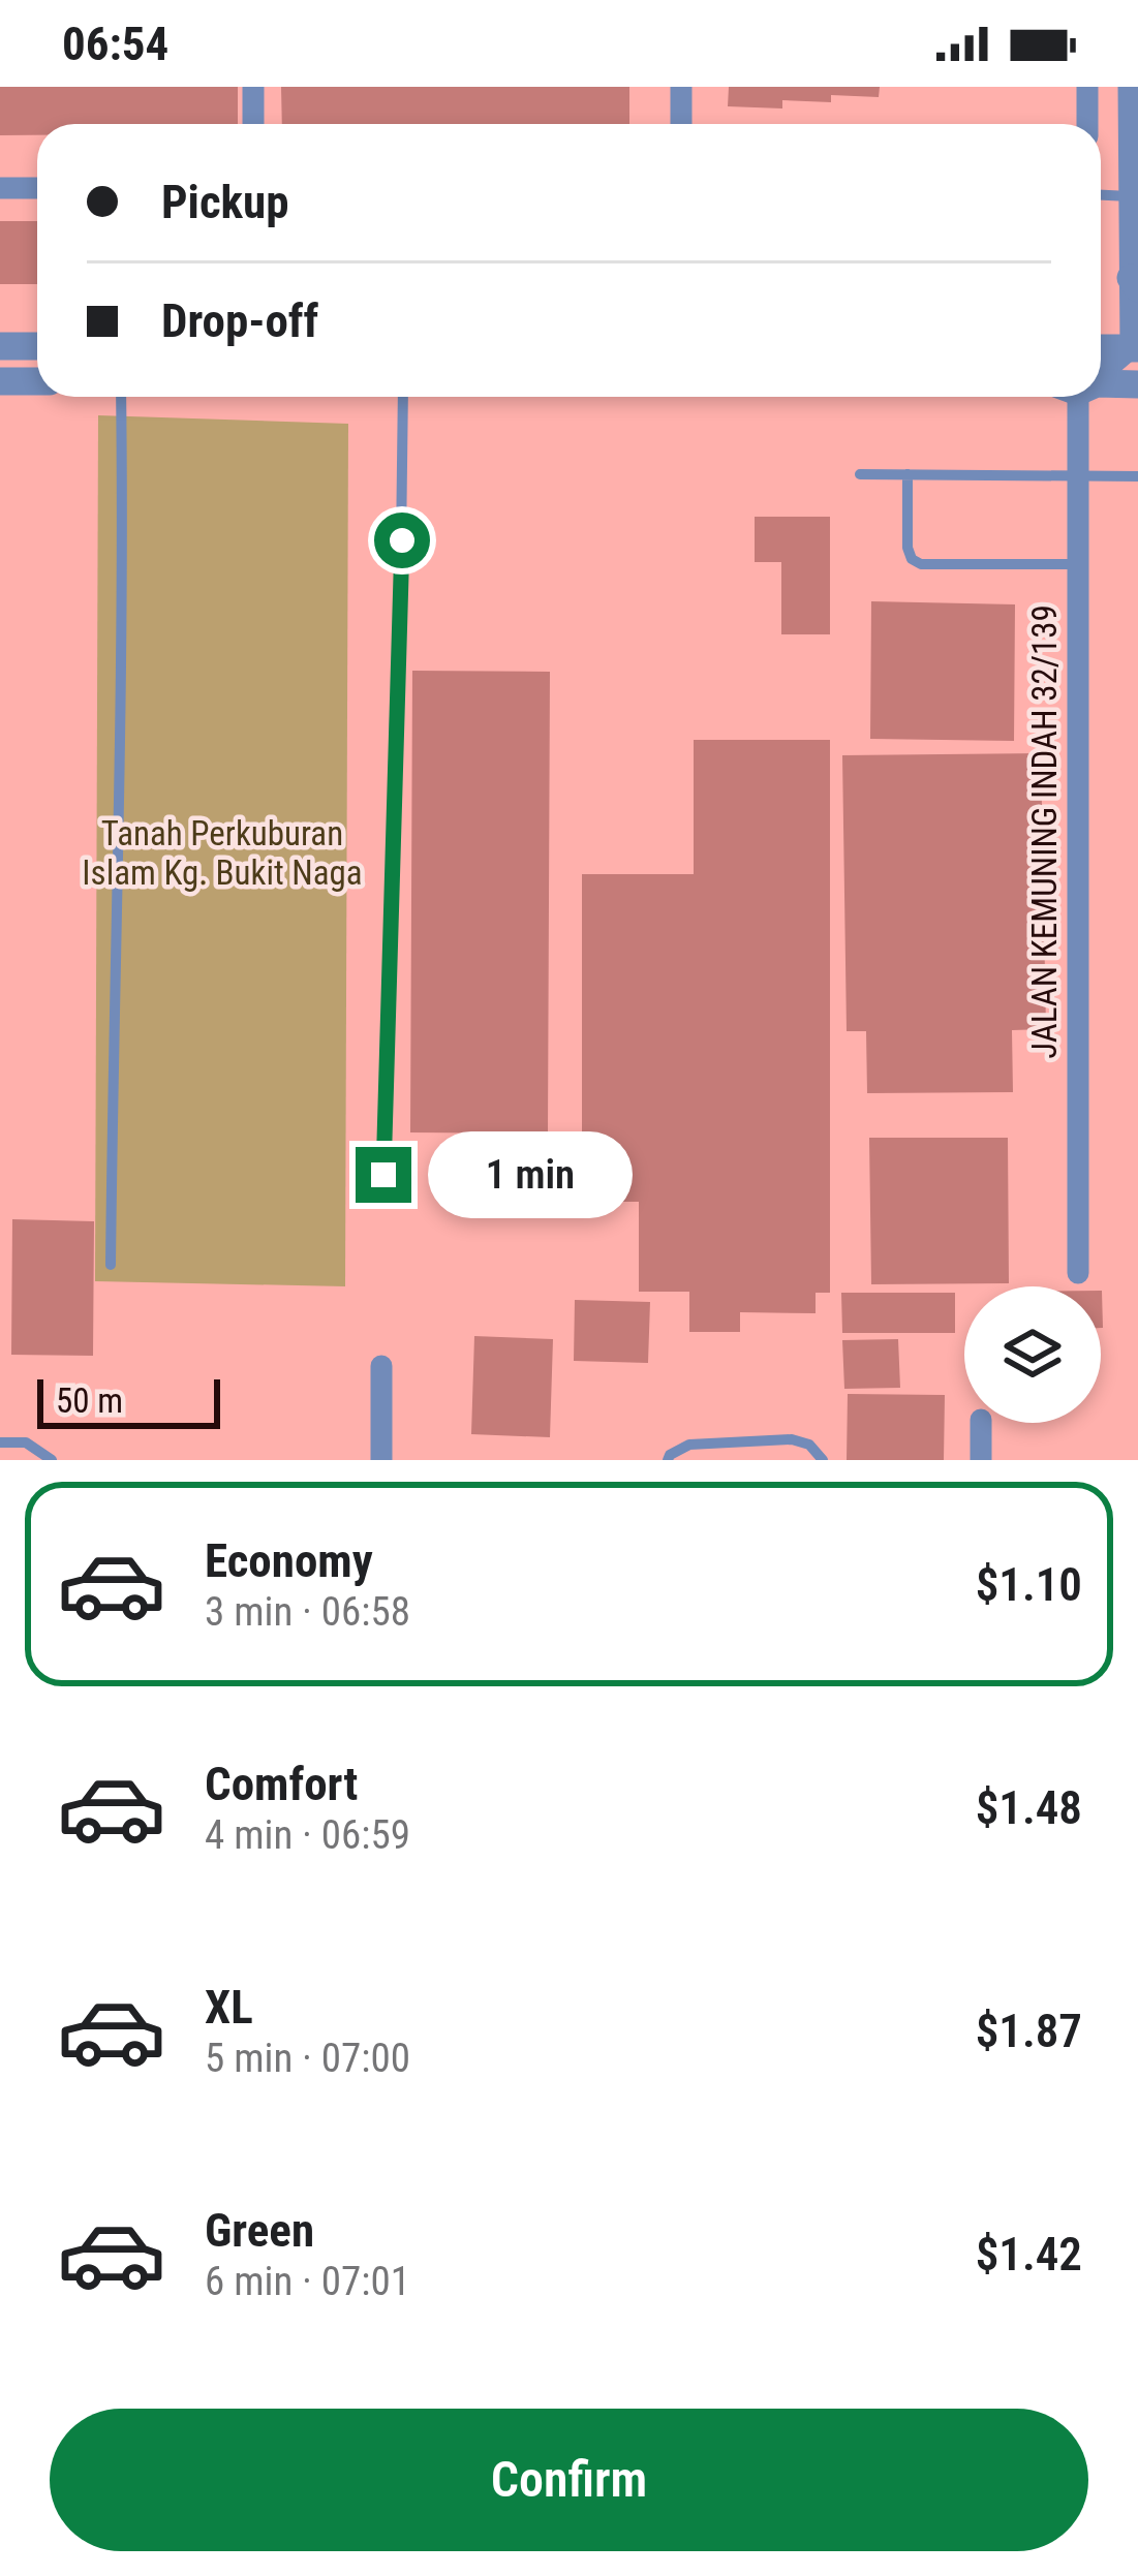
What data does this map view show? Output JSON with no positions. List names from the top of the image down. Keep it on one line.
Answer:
{"streets":{"street":["JALAN KEMUNING INDAH 32/139"]},"parks":["Tanah Perkuburan Islam Kg. Bukit Naga"],"scale_bar":"50 m","page":{"status":"06:54","banner":["Pickup","Drop-off"],"bubble":"1 min","scale":"50 m","list":[{"name":"Economy","note":"3 min · 06:58","value":"$1.10"},{"name":"Comfort","note":"4 min · 06:59","value":"$1.48"},{"name":"XL","note":"5 min · 07:00","value":"$1.87"},{"name":"Green","note":"6 min · 07:01","value":"$1.42"}],"buttons":"Confirm"}}
